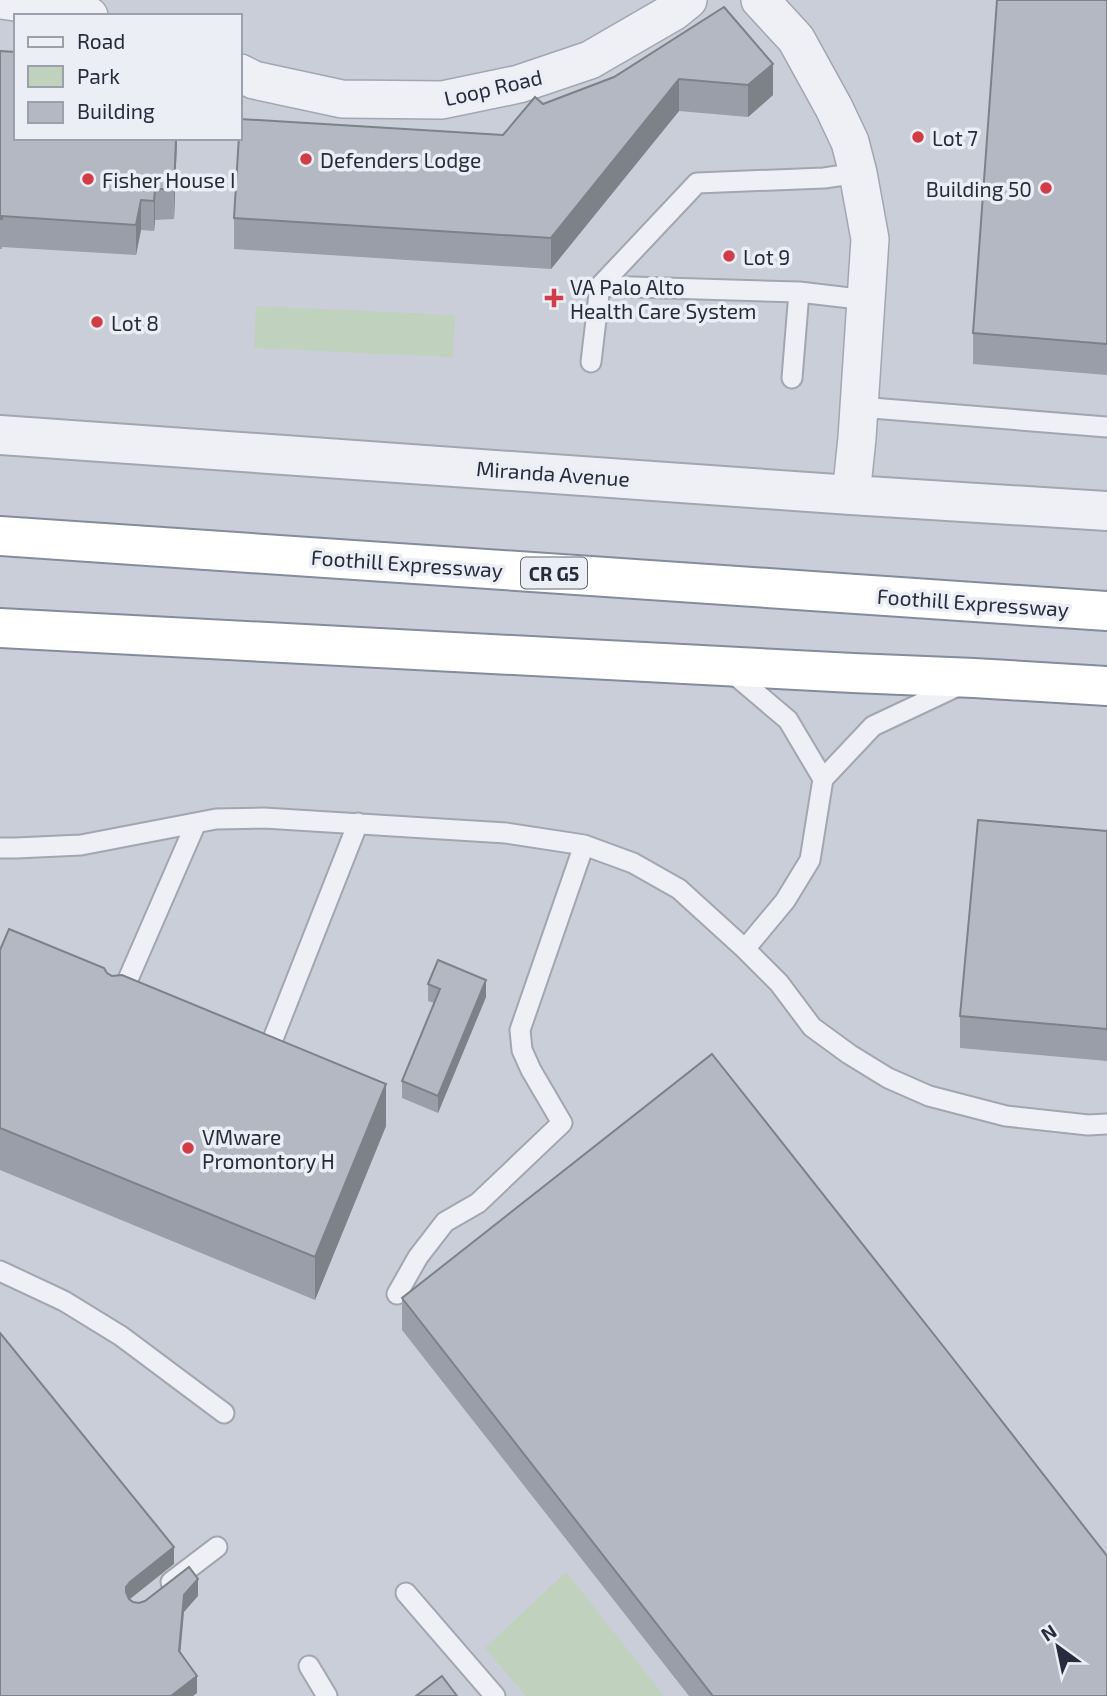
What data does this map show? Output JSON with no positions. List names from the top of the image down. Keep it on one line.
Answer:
{"streets":{"highway":["Foothill Expressway","CR G5"],"street":["Loop Road","Miranda Avenue"]},"places":{"other":["Lot 7","Defenders Lodge","Fisher House I","Building 50","Lot 9","Lot 8","VMware Promontory H"],"health":["VA Palo Alto Health Care System"]},"legend":["Road","Park","Building"],"north":"top left"}
